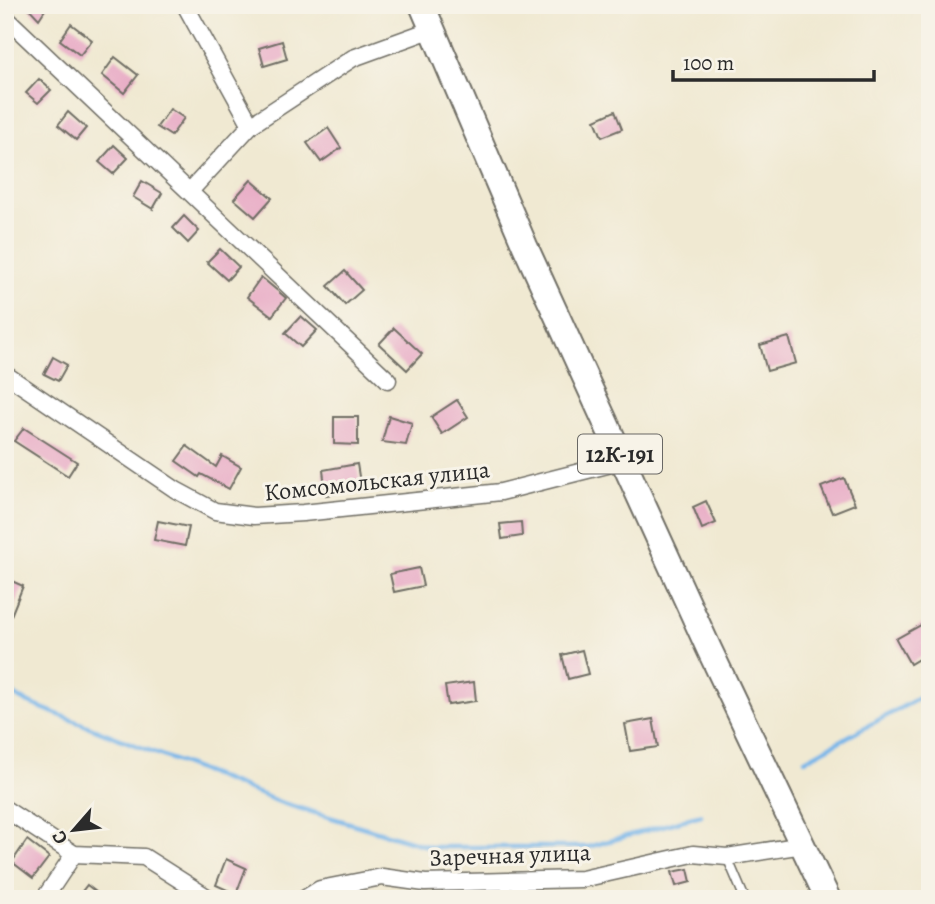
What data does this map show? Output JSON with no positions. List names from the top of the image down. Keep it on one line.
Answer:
{"streets":{"main road":["12К-191"],"street":["Комсомольская улица","Заречная улица"]},"crossings":[["12К-191","Комсомольская улица"],["12К-191","Заречная улица"]],"scale_bar":"100 m","north":"bottom left"}
